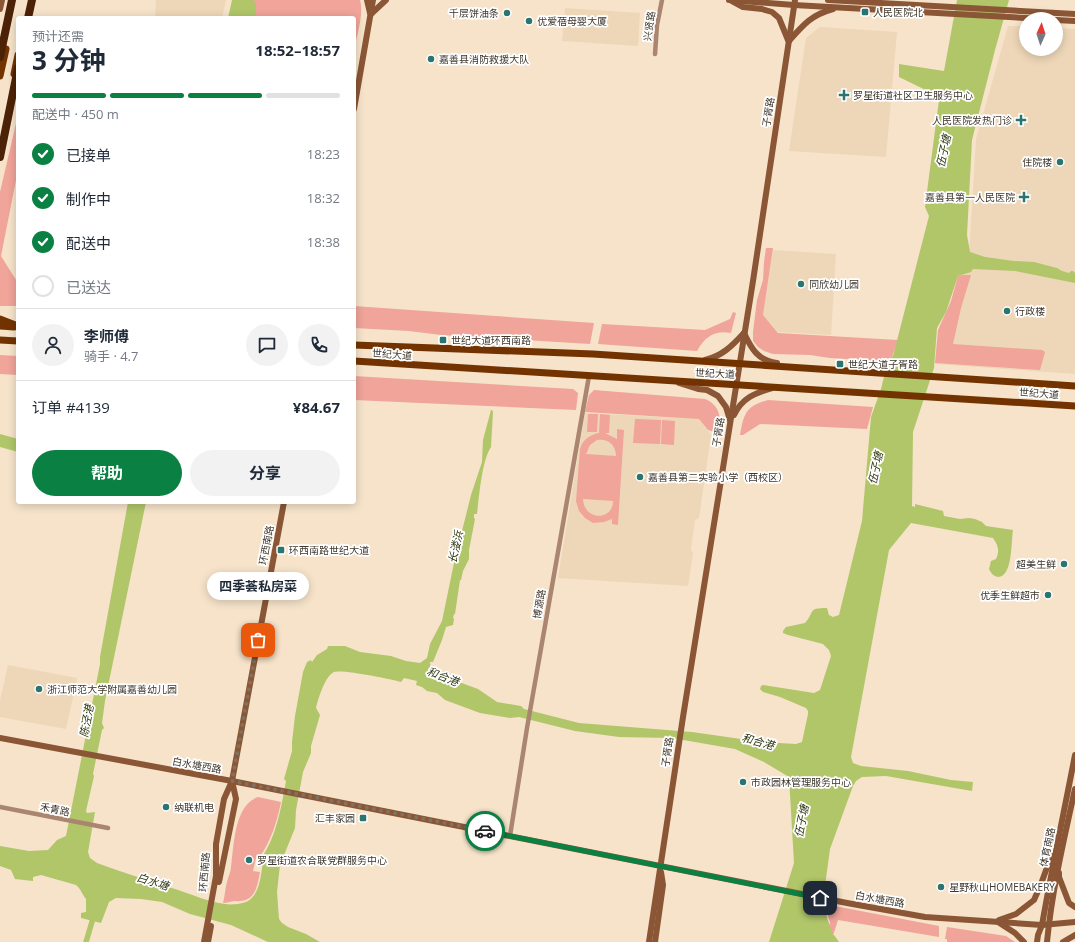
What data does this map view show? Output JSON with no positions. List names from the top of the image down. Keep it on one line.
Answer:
{"streets":{"main road":["世纪大道"],"street":["兴贤路","子胥路","环西南路","博源路","白水塘西路","禾青路","体育南路"]},"crossings":[["子胥路","世纪大道"],["子胥路","白水塘西路"],["世纪大道","博源路"],["环西南路","白水塘西路"],["博源路","白水塘西路"],["白水塘西路","体育南路"]],"water":["伍子塘","长溇浜","和合港","陈泾港","白水塘"],"places":{"transit":["人民医院北","世纪大道环西南路","世纪大道子胥路","环西南路世纪大道","汇丰家园"],"other":["千层饼油条","优爱蓓母婴大厦","嘉善县消防救援大队","住院楼","同欣幼儿园","行政楼","嘉善县第二实验小学（西校区）","超美生鲜","优季生鲜超市","四季荟私房菜","浙江师范大学附属嘉善幼儿园","市政园林管理服务中心","纳联机电","罗星街道农合联党群服务中心","星野秋山HOMEBAKERY"],"health":["罗星街道社区卫生服务中心","人民医院发热门诊","嘉善县第一人民医院"]},"north":"top","page":{"heading":["3 分钟","预计还需","18:52–18:57"],"panel":["李师傅","骑手 · 4.7","订单 #4139","¥84.67"],"bar":"配送中 · 450 m","list":[["已接单","18:23"],["制作中","18:32"],["配送中","18:38"],"已送达"],"buttons":["帮助","分享"],"bubble":"四季荟私房菜"}}
